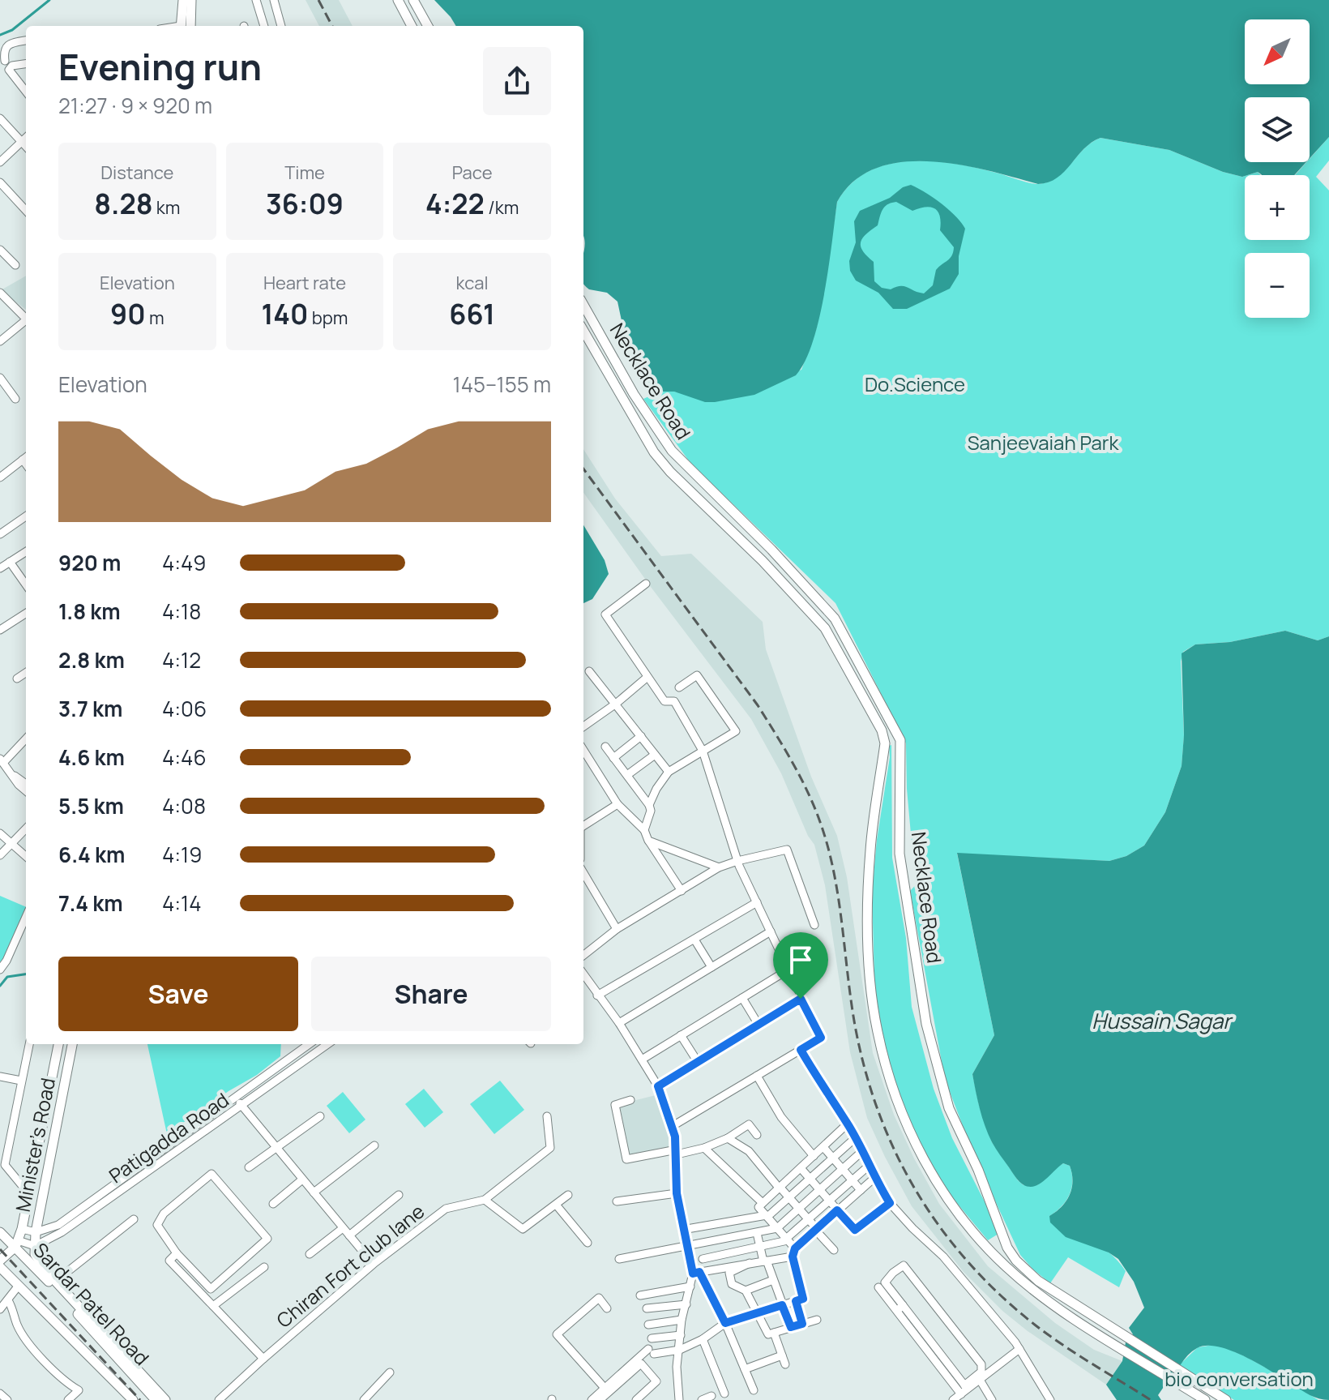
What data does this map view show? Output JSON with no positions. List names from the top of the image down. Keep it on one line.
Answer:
{"streets":{"main road":["Necklace Road","Minister's Road","Sardar Patel Road"],"street":["Patigadda Road","Chiran Fort club lane"]},"crossings":[["Patigadda Road","Minister's Road"],["Minister's Road","Sardar Patel Road"]],"water":["Hussain Sagar"],"parks":["Do.Science","Sanjeevaiah Park","bio conversation"],"north":"bottom left","page":{"map_buttons":["+","−"],"heading":["Evening run","21:27 · 9 × 920 m"],"stats":[["Distance","8.28 km"],["Time","36:09"],["Pace","4:22 /km"],["Elevation","90 m"],["Heart rate","140 bpm"],["kcal","661"]],"chart":["Elevation","145–155 m"],"list":[{"name":"920 m","note":"4:49"},{"name":"1.8 km","note":"4:18"},{"name":"2.8 km","note":"4:12"},{"name":"3.7 km","note":"4:06"},{"name":"4.6 km","note":"4:46"},{"name":"5.5 km","note":"4:08"},{"name":"6.4 km","note":"4:19"},{"name":"7.4 km","note":"4:14"}],"buttons":["Save","Share"]}}
